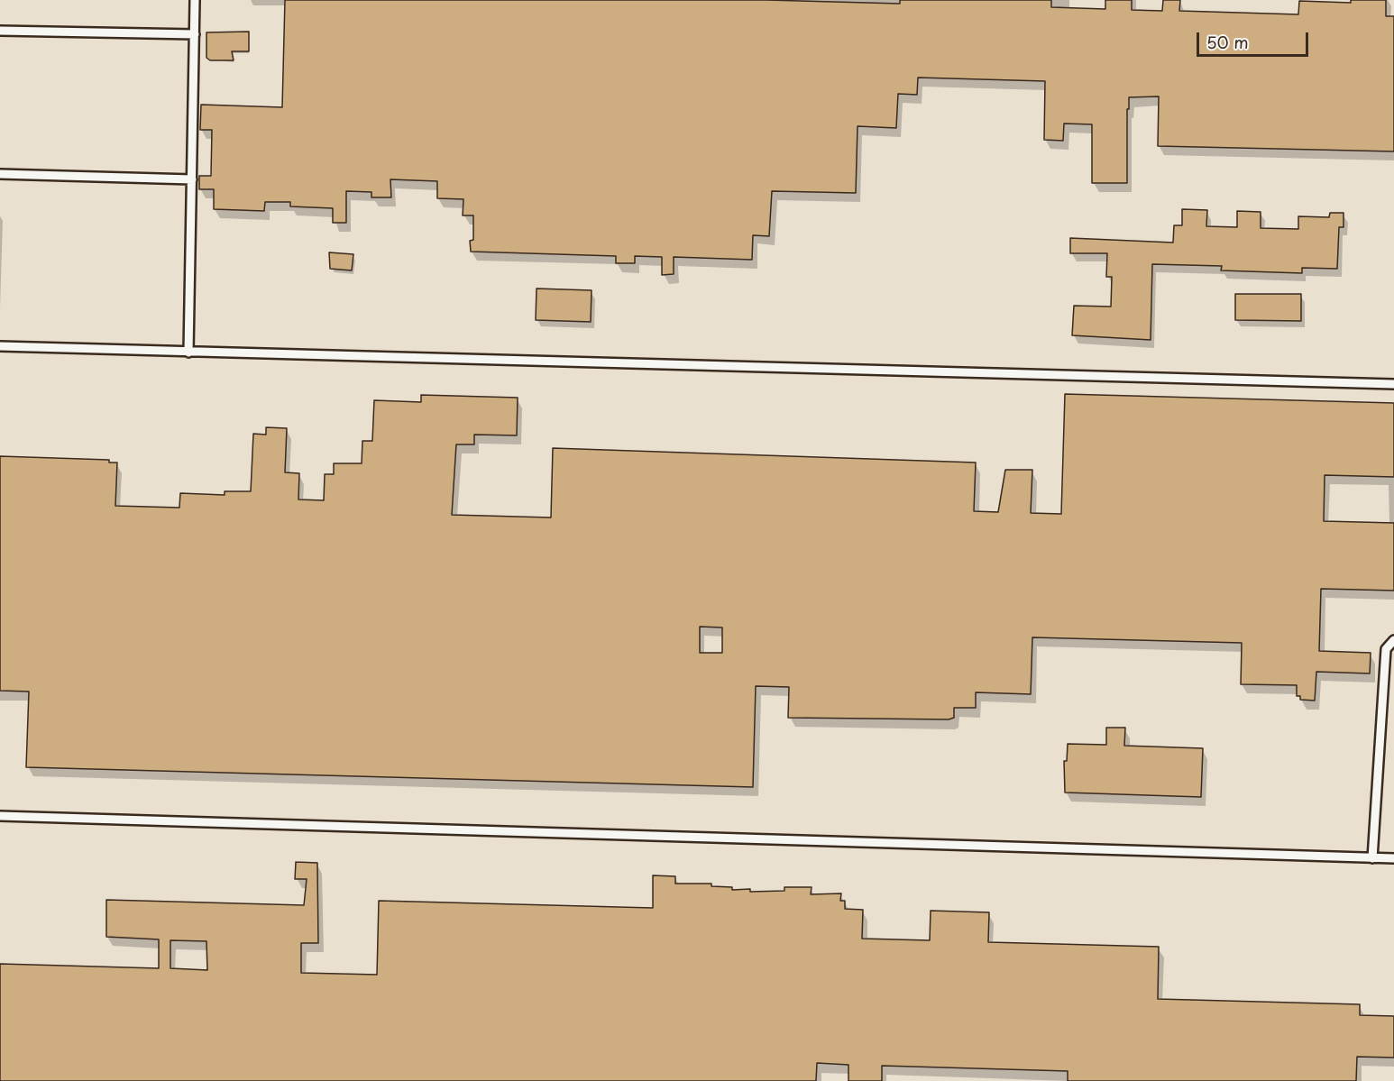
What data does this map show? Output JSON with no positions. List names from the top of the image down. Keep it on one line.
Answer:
{"scale_bar":"50 m"}
